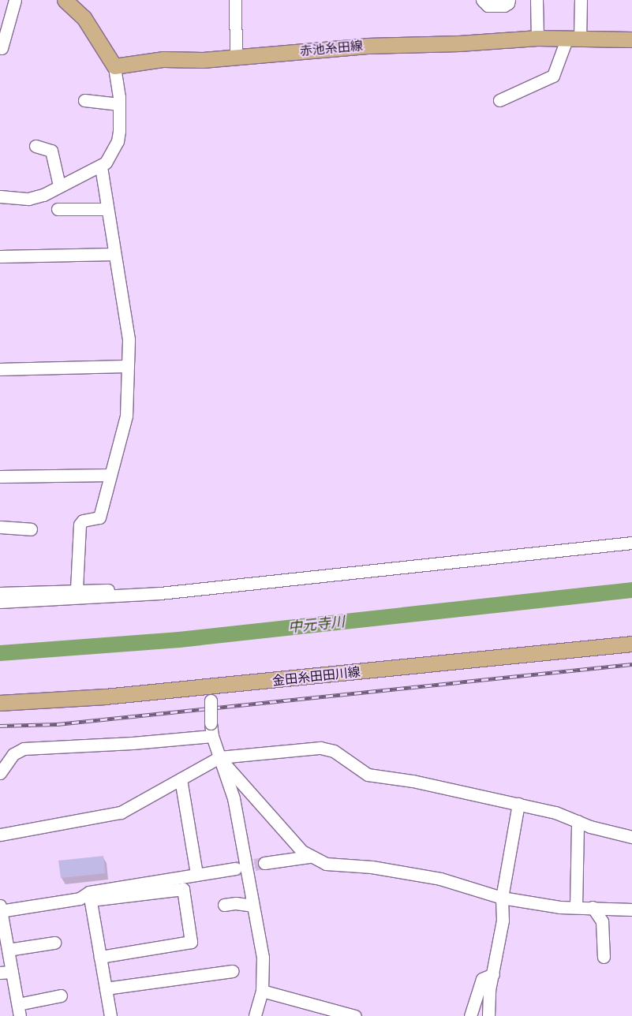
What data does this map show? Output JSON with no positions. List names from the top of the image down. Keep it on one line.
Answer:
{"streets":{"main road":["赤池糸田線","金田糸田田川線"]},"water":["中元寺川"]}
